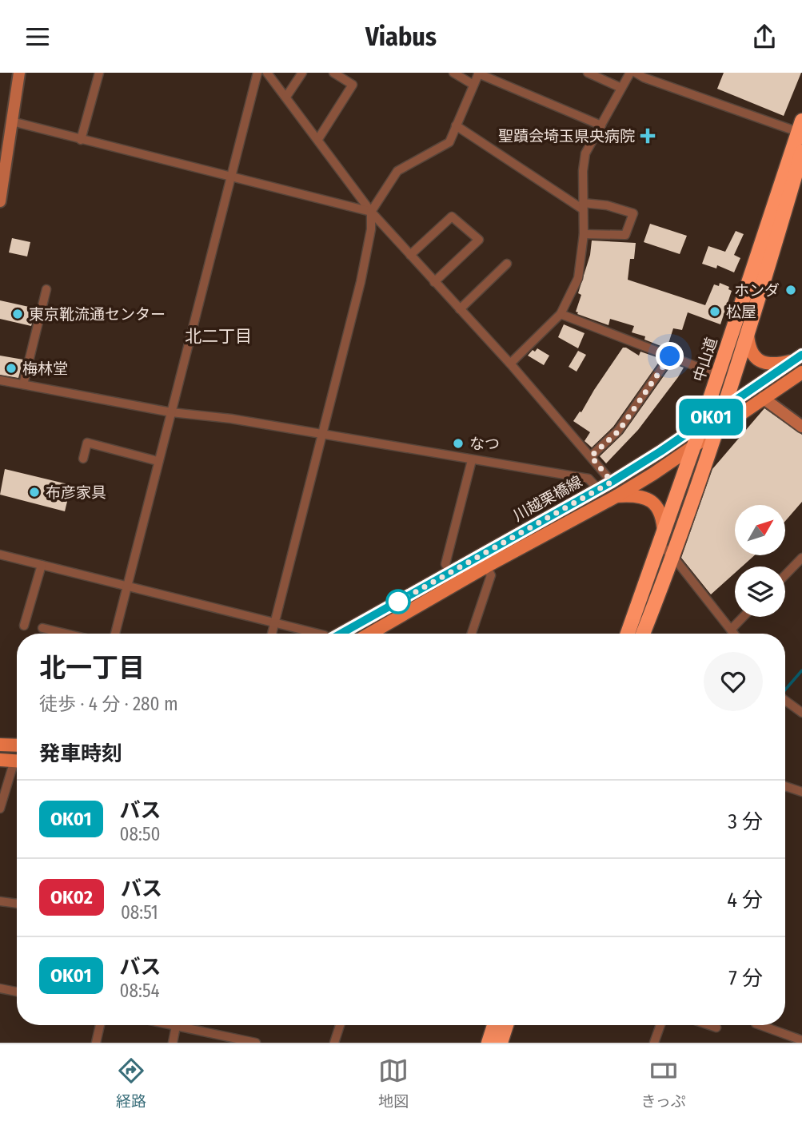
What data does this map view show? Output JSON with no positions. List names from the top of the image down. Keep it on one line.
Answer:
{"streets":{"highway":["中山道"],"main road":["川越栗橋線"]},"crossings":[["中山道","川越栗橋線"]],"districts":["北二丁目"],"places":{"health":["聖蹟会埼玉県央病院"],"other":["ホンダ","松屋","東京靴流通センター","梅林堂","なつ","布彦家具"]},"lines":["bus line OK01"],"north":"top right","page":{"header":"Viabus","on_map":"OK01","heading":[["北一丁目","徒歩 · 4 分 · 280 m"],"発車時刻"],"list":[{"mark":"OK01","name":"バス","note":"08:50","value":"3 分"},{"mark":"OK02","name":"バス","note":"08:51","value":"4 分"},{"mark":"OK01","name":"バス","note":"08:54","value":"7 分"}],"tabs":["経路","地図","きっぷ"]}}
